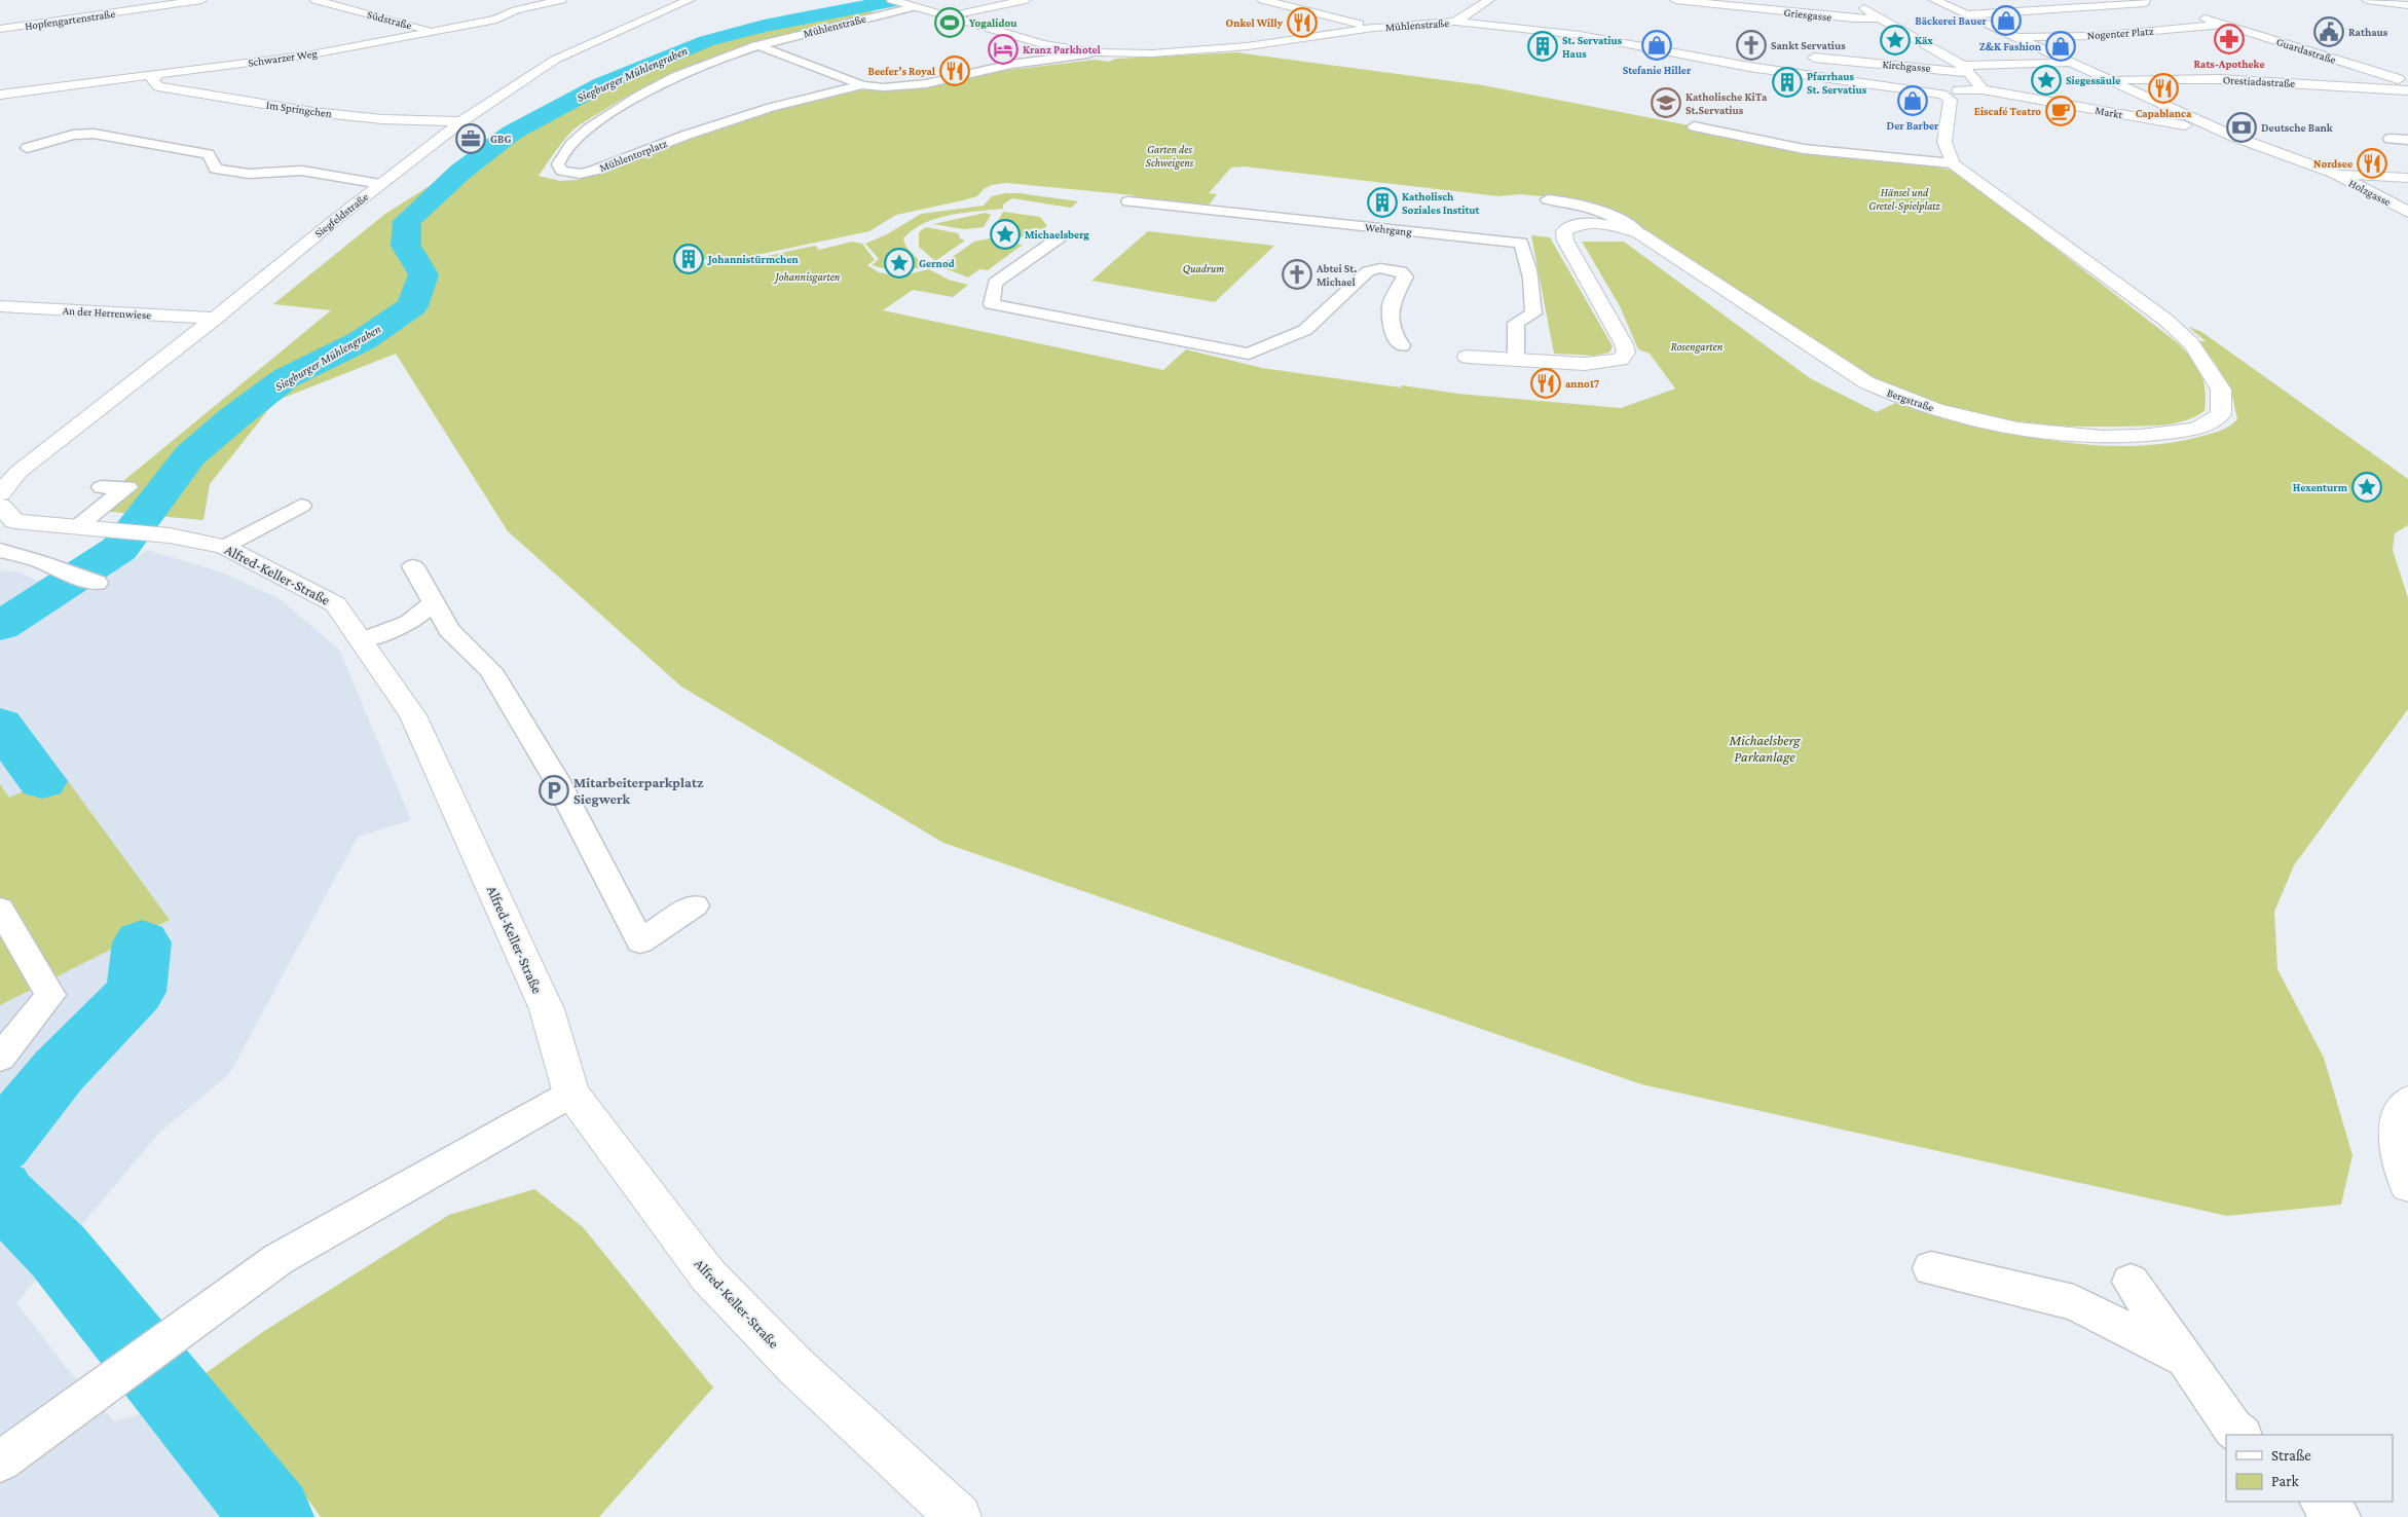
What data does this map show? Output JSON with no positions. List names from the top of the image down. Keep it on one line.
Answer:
{"streets":{"street":["Griesgasse","Hopfengartenstraße","Südstraße","Mühlenstraße","Nogenter Platz","Guardastraße","Schwarzer Weg","Kirchgasse","Orestiadastraße","Im Springchen","Markt","Holzgasse","Siegfeldstraße","An der Herrenwiese","Bergstraße","Alfred-Keller-Straße"],"lane":["Mühlentorplatz","Wehrgang"]},"crossings":[["Südstraße","Schwarzer Weg"],["Mühlenstraße","Mühlentorplatz"],["Mühlenstraße","Bergstraße"],["Nogenter Platz","Guardastraße"],["Nogenter Platz","Markt"],["Schwarzer Weg","Im Springchen"],["Kirchgasse","Markt"],["Orestiadastraße","Markt"],["Im Springchen","Siegfeldstraße"],["Markt","Holzgasse"],["Siegfeldstraße","An der Herrenwiese"],["Wehrgang","Bergstraße"]],"water":["Siegburger Mühlengraben"],"parks":["Garten des Schweigens","Hänsel und Gretel-Spielplatz","Quadrum","Johannisgarten","Rosengarten","Michaelsberg Parkanlage"],"places":{"shop":["Bäckerei Bauer","Stefanie Hiller","Z&K Fashion","Der Barber"],"sports":["Yogalidou"],"restaurant":["Onkel Willy","Beefer’s Royal","Capablanca","Nordsee","anno17"],"public building":["Rathaus"],"pharmacy":["Rats-Apotheke"],"place":["Käx","Siegessäule","Michaelsberg","Gernod","Hexenturm"],"church":["Sankt Servatius","Abtei St. Michael"],"building":["St. Servatius Haus","Pfarrhaus St. Servatius","Katholisch Soziales Institut","Johannistürmchen"],"hotel":["Kranz Parkhotel"],"school or university":["Katholische KiTa St.Servatius"],"cafe":["Eiscafé Teatro"],"bank":["Deutsche Bank"],"office":["GBG"],"parking":["Mitarbeiterparkplatz Siegwerk"]},"legend":["Straße","Park"]}
